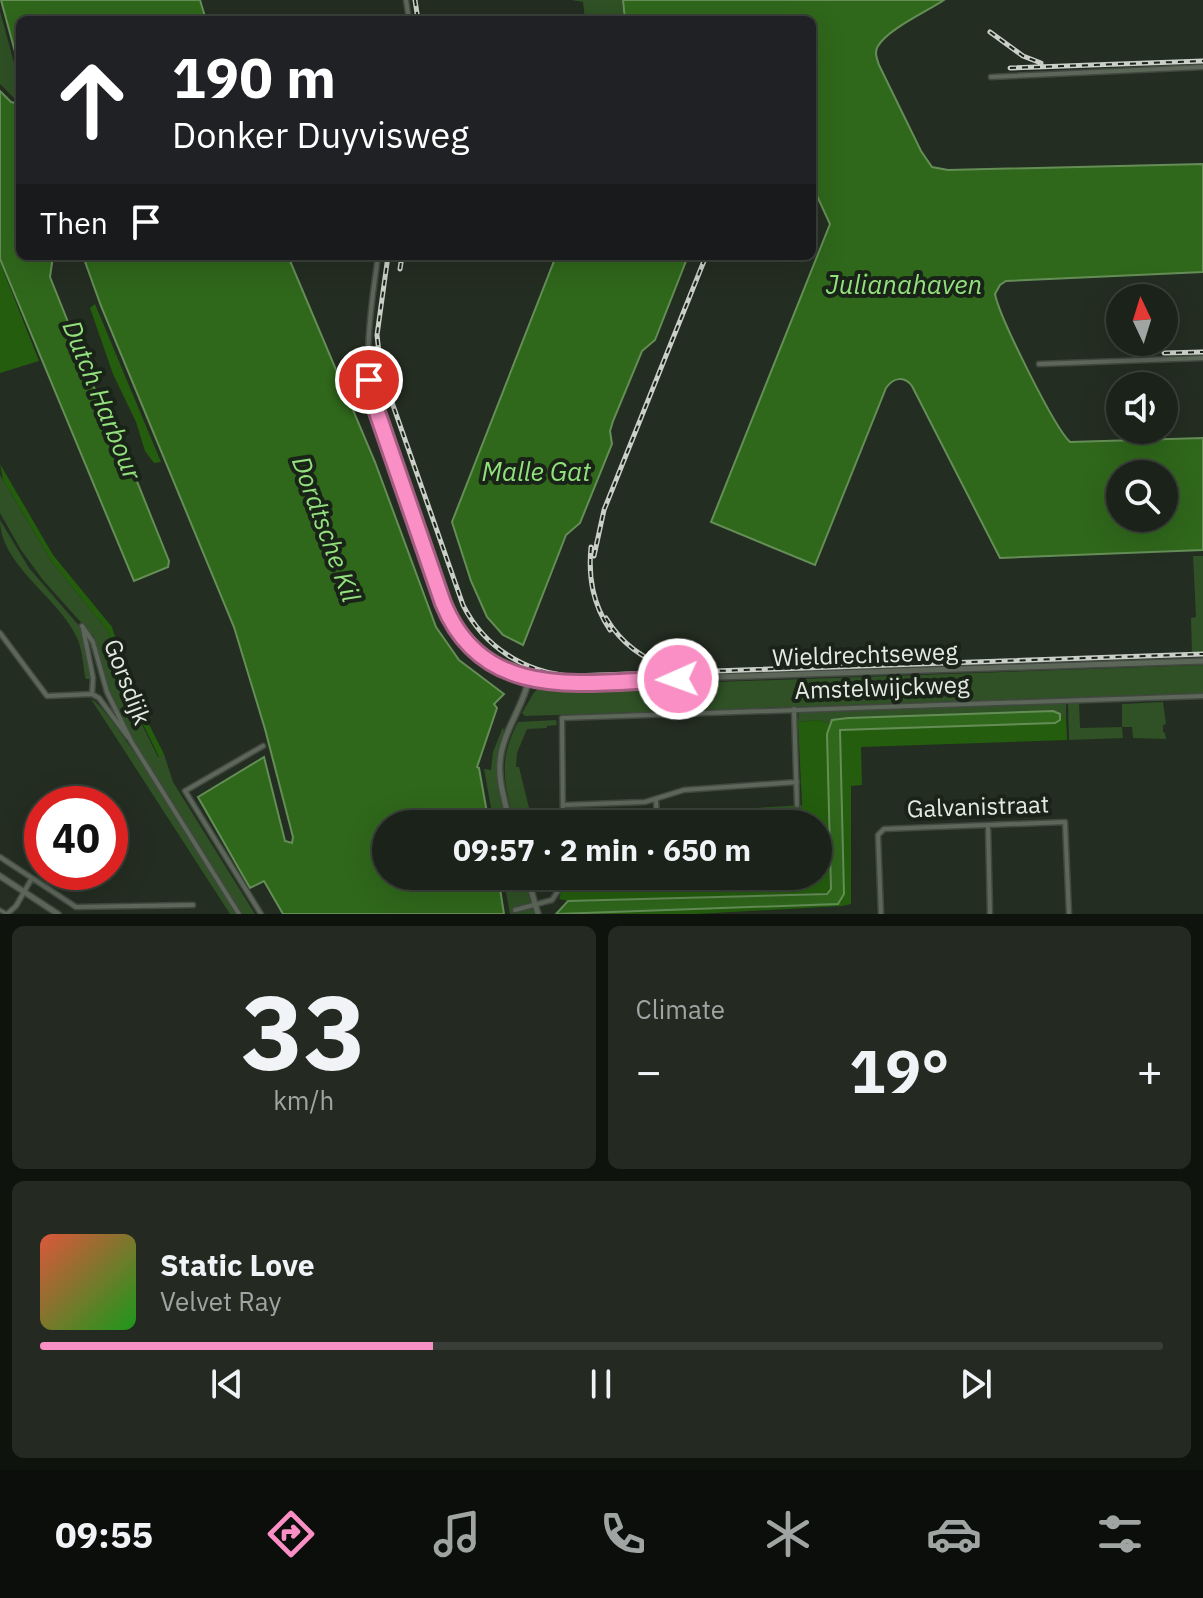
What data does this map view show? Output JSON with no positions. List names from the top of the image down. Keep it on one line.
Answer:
{"streets":{"street":["Wieldrechtseweg","Gorsdijk","Amstelwijckweg","Galvanistraat"]},"water":["Julianahaven","Dutch Harbour","Malle Gat","Dordtsche Kil"],"north":"top","page":{"turn":["190 m","Donker Duyvisweg"],"then":"Then","limit":"40","trip":"09:57 · 2 min · 650 m","tile":[["33","km/h"],"Climate"],"heat":["−","19°","+"],"song":["Static Love","Velvet Ray"],"tabs":"09:55"}}
